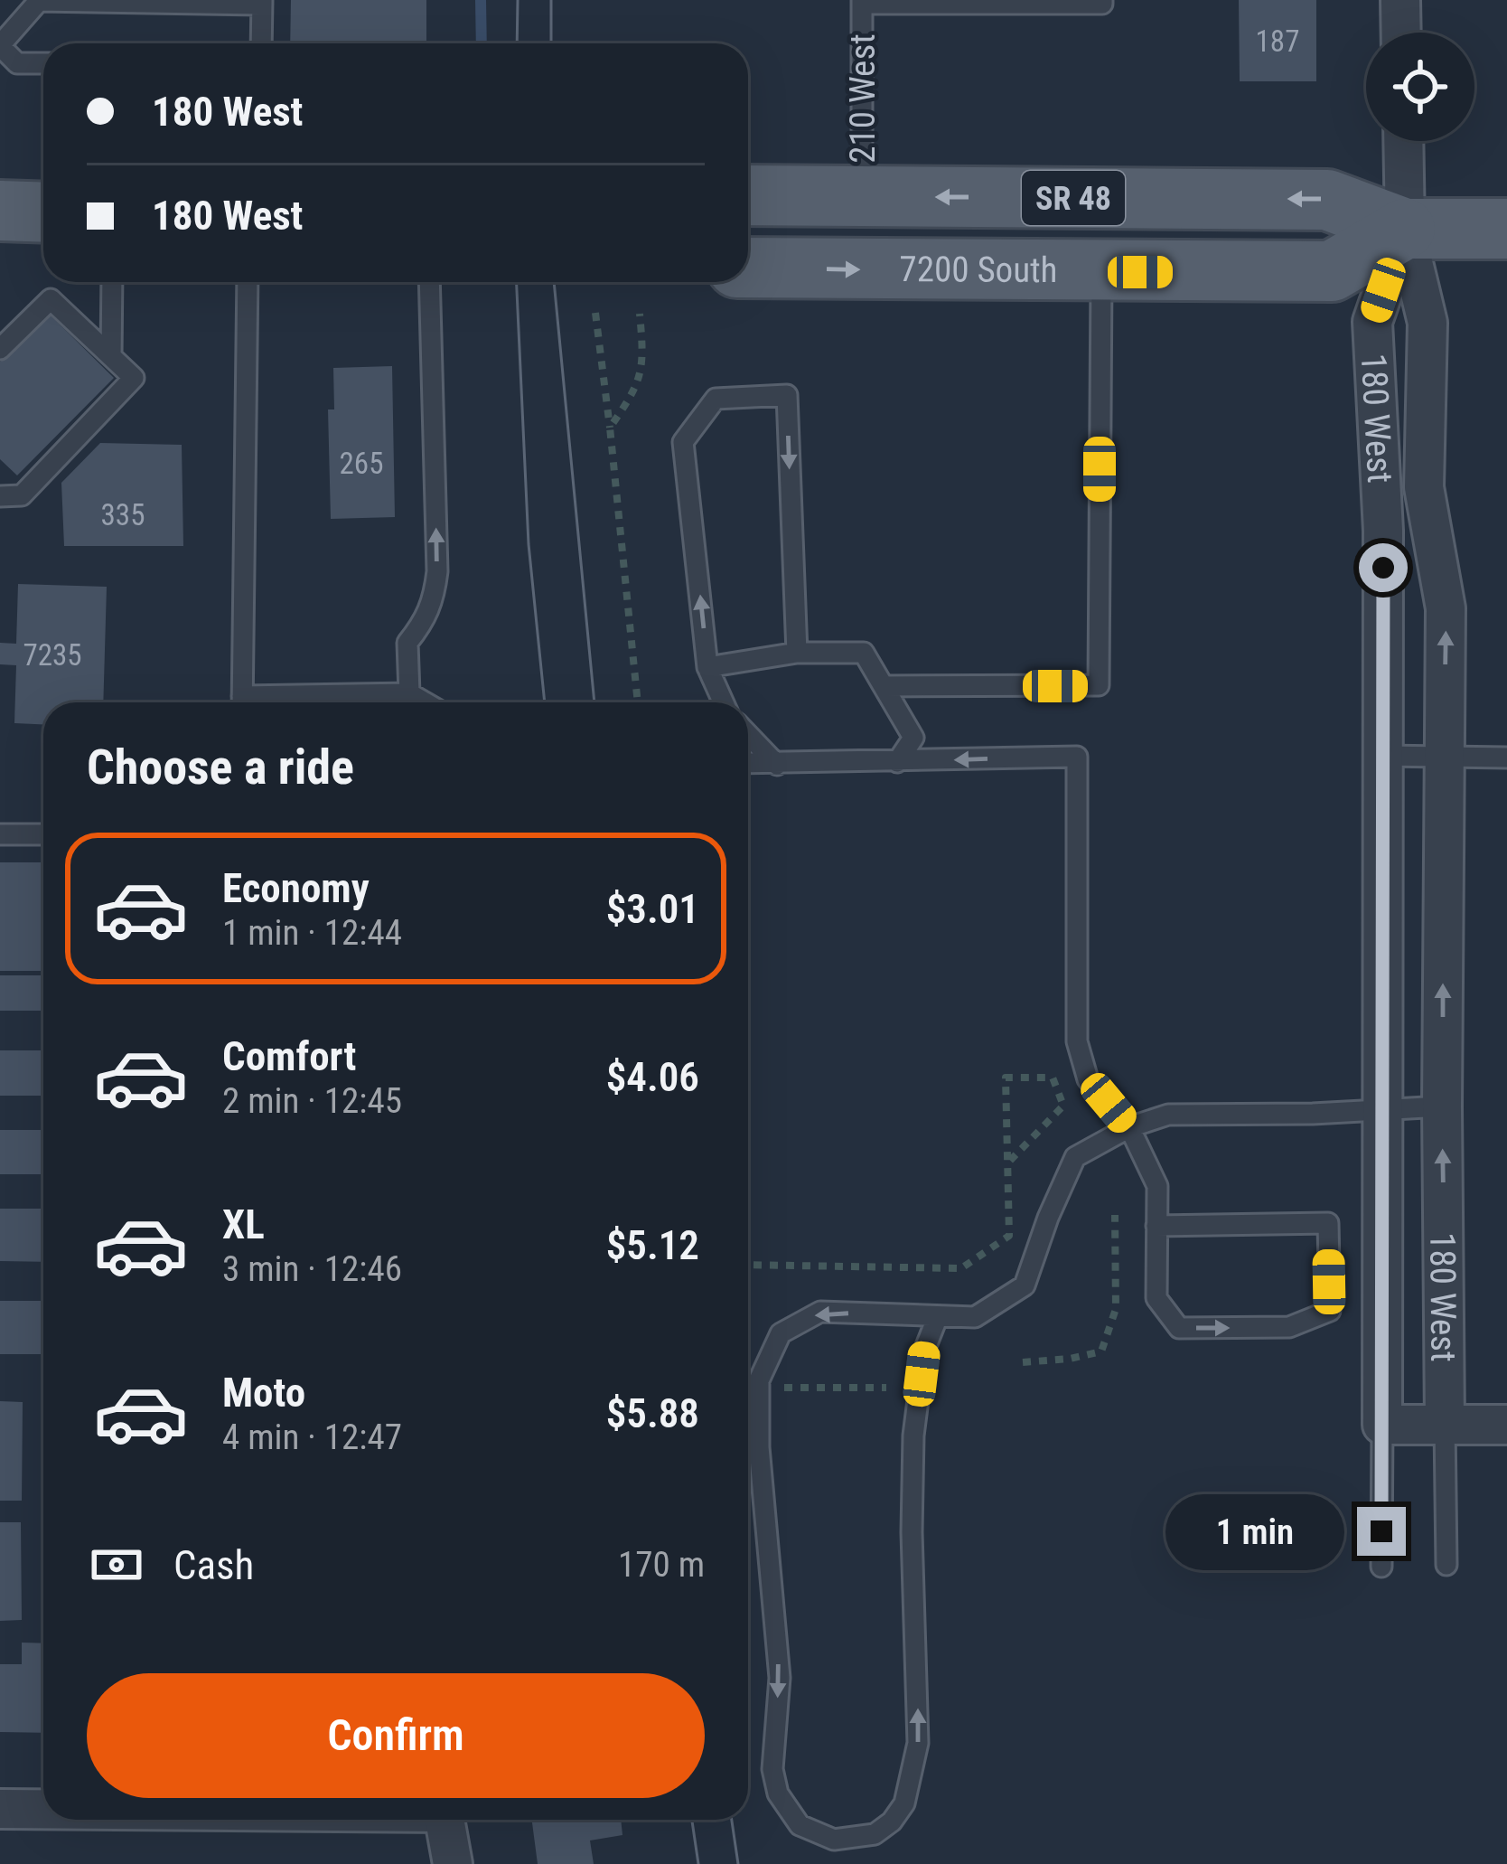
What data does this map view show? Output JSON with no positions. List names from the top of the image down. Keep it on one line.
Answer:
{"streets":{"main road":["SR 48","7200 South"],"street":["180 West"],"lane":["210 West"]},"crossings":[["210 West","7200 South"],["7200 South","180 West"]],"house_numbers":["187","265","335","7235"],"page":{"banner":["180 West","180 West"],"heading":"Choose a ride","list":[{"name":"Economy","note":"1 min · 12:44","value":"$3.01"},{"name":"Comfort","note":"2 min · 12:45","value":"$4.06"},{"name":"XL","note":"3 min · 12:46","value":"$5.12"},{"name":"Moto","note":"4 min · 12:47","value":"$5.88"}],"bubble":"1 min","pay":["Cash","170 m"],"buttons":"Confirm"}}
